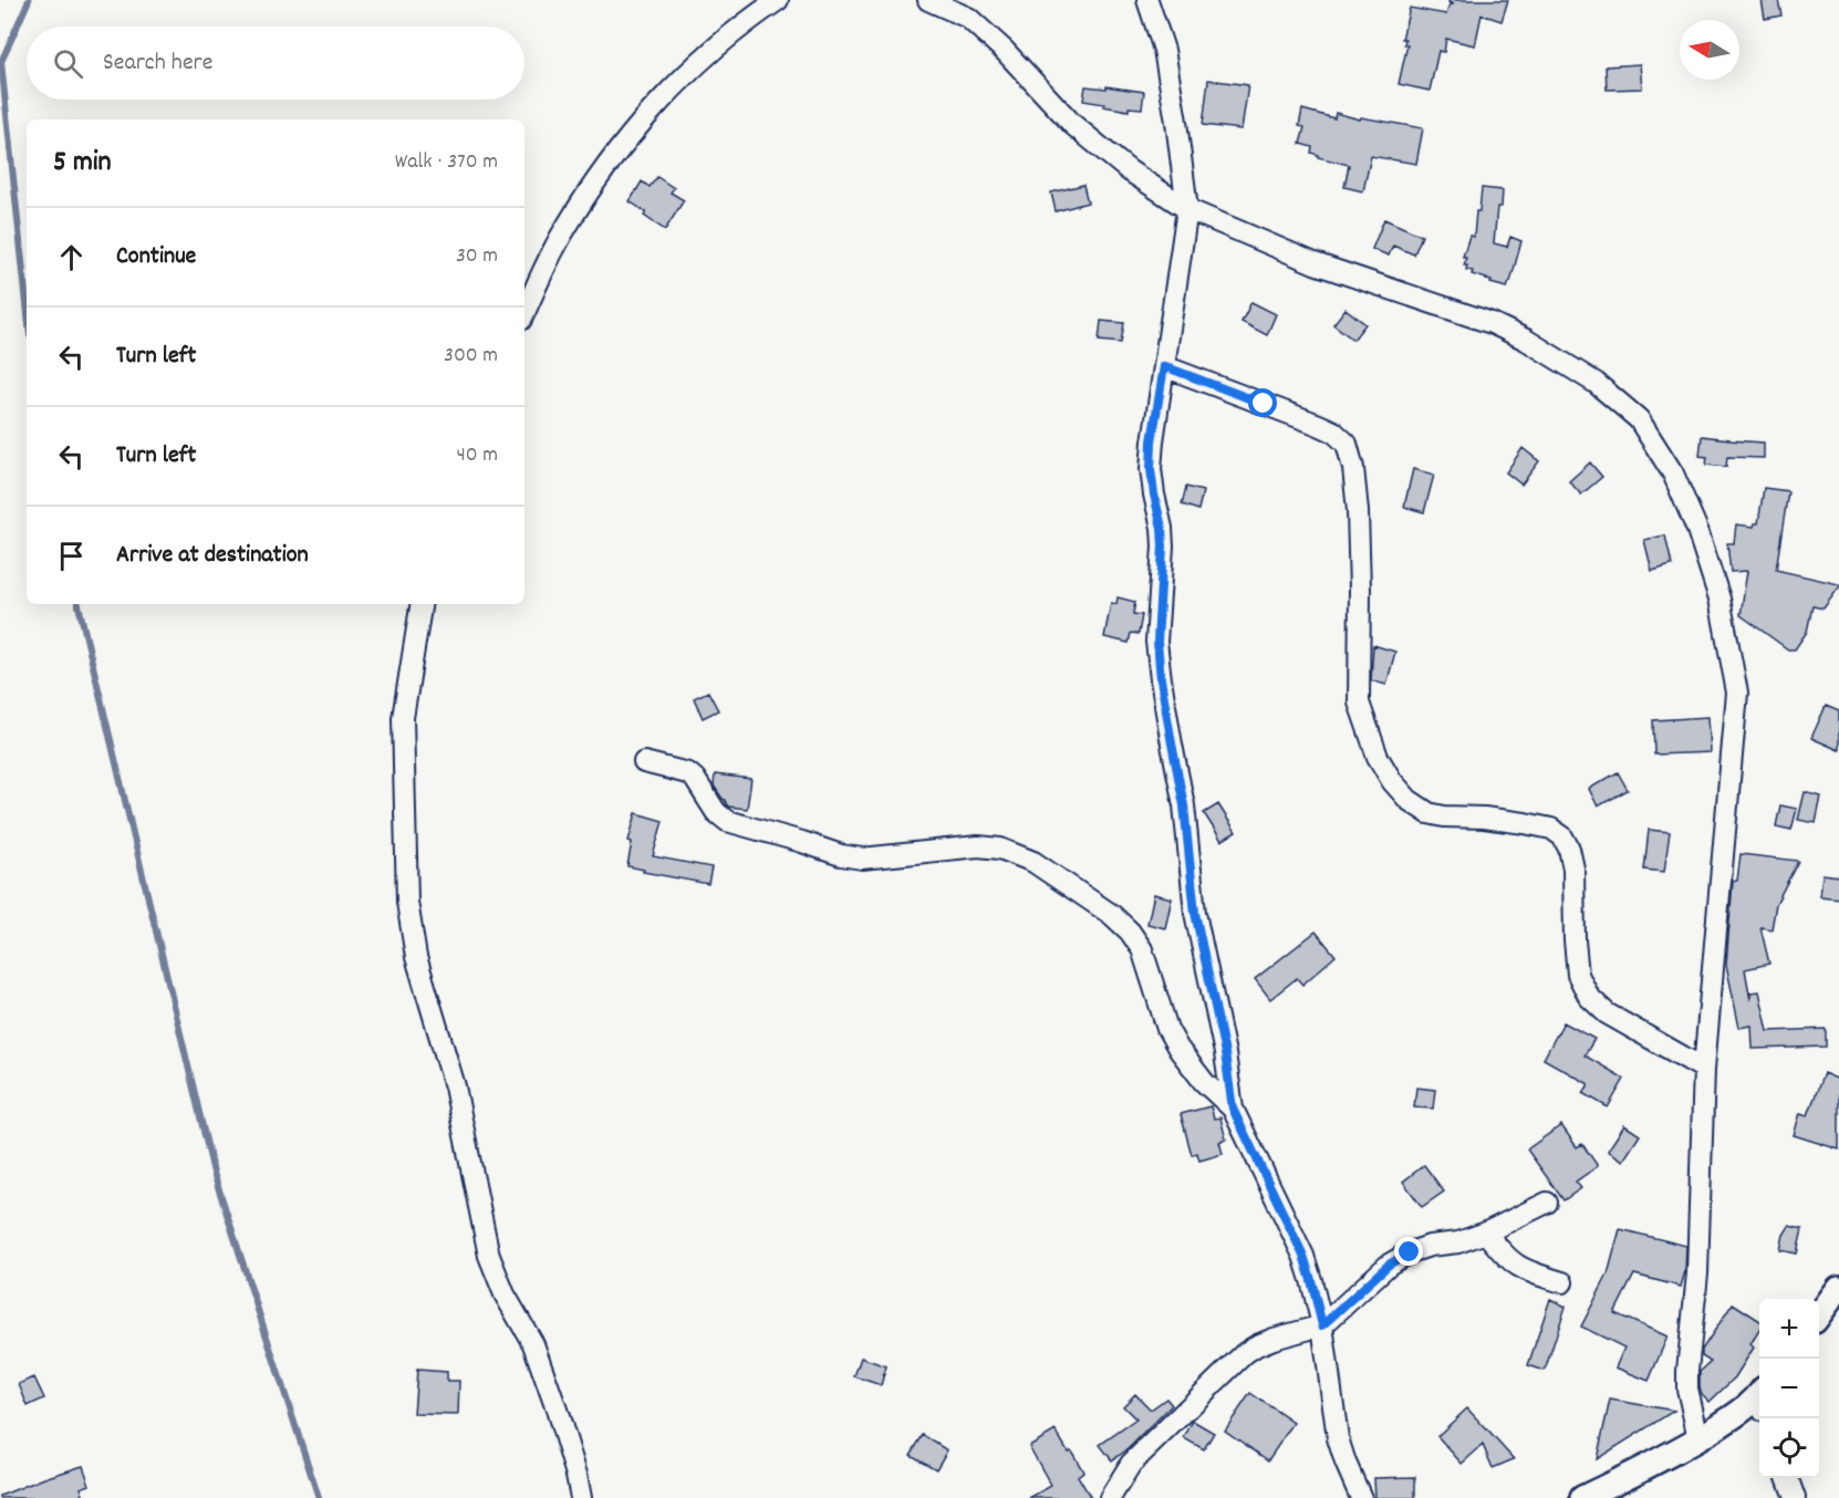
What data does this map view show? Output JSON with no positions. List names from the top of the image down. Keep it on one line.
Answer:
{"north":"left","page":{"search":"Search here","heading":["5 min","Walk · 370 m"],"list":[["Continue","30 m"],["Turn left","300 m"],["Turn left","40 m"],"Arrive at destination"],"map_buttons":["+","−"]}}
